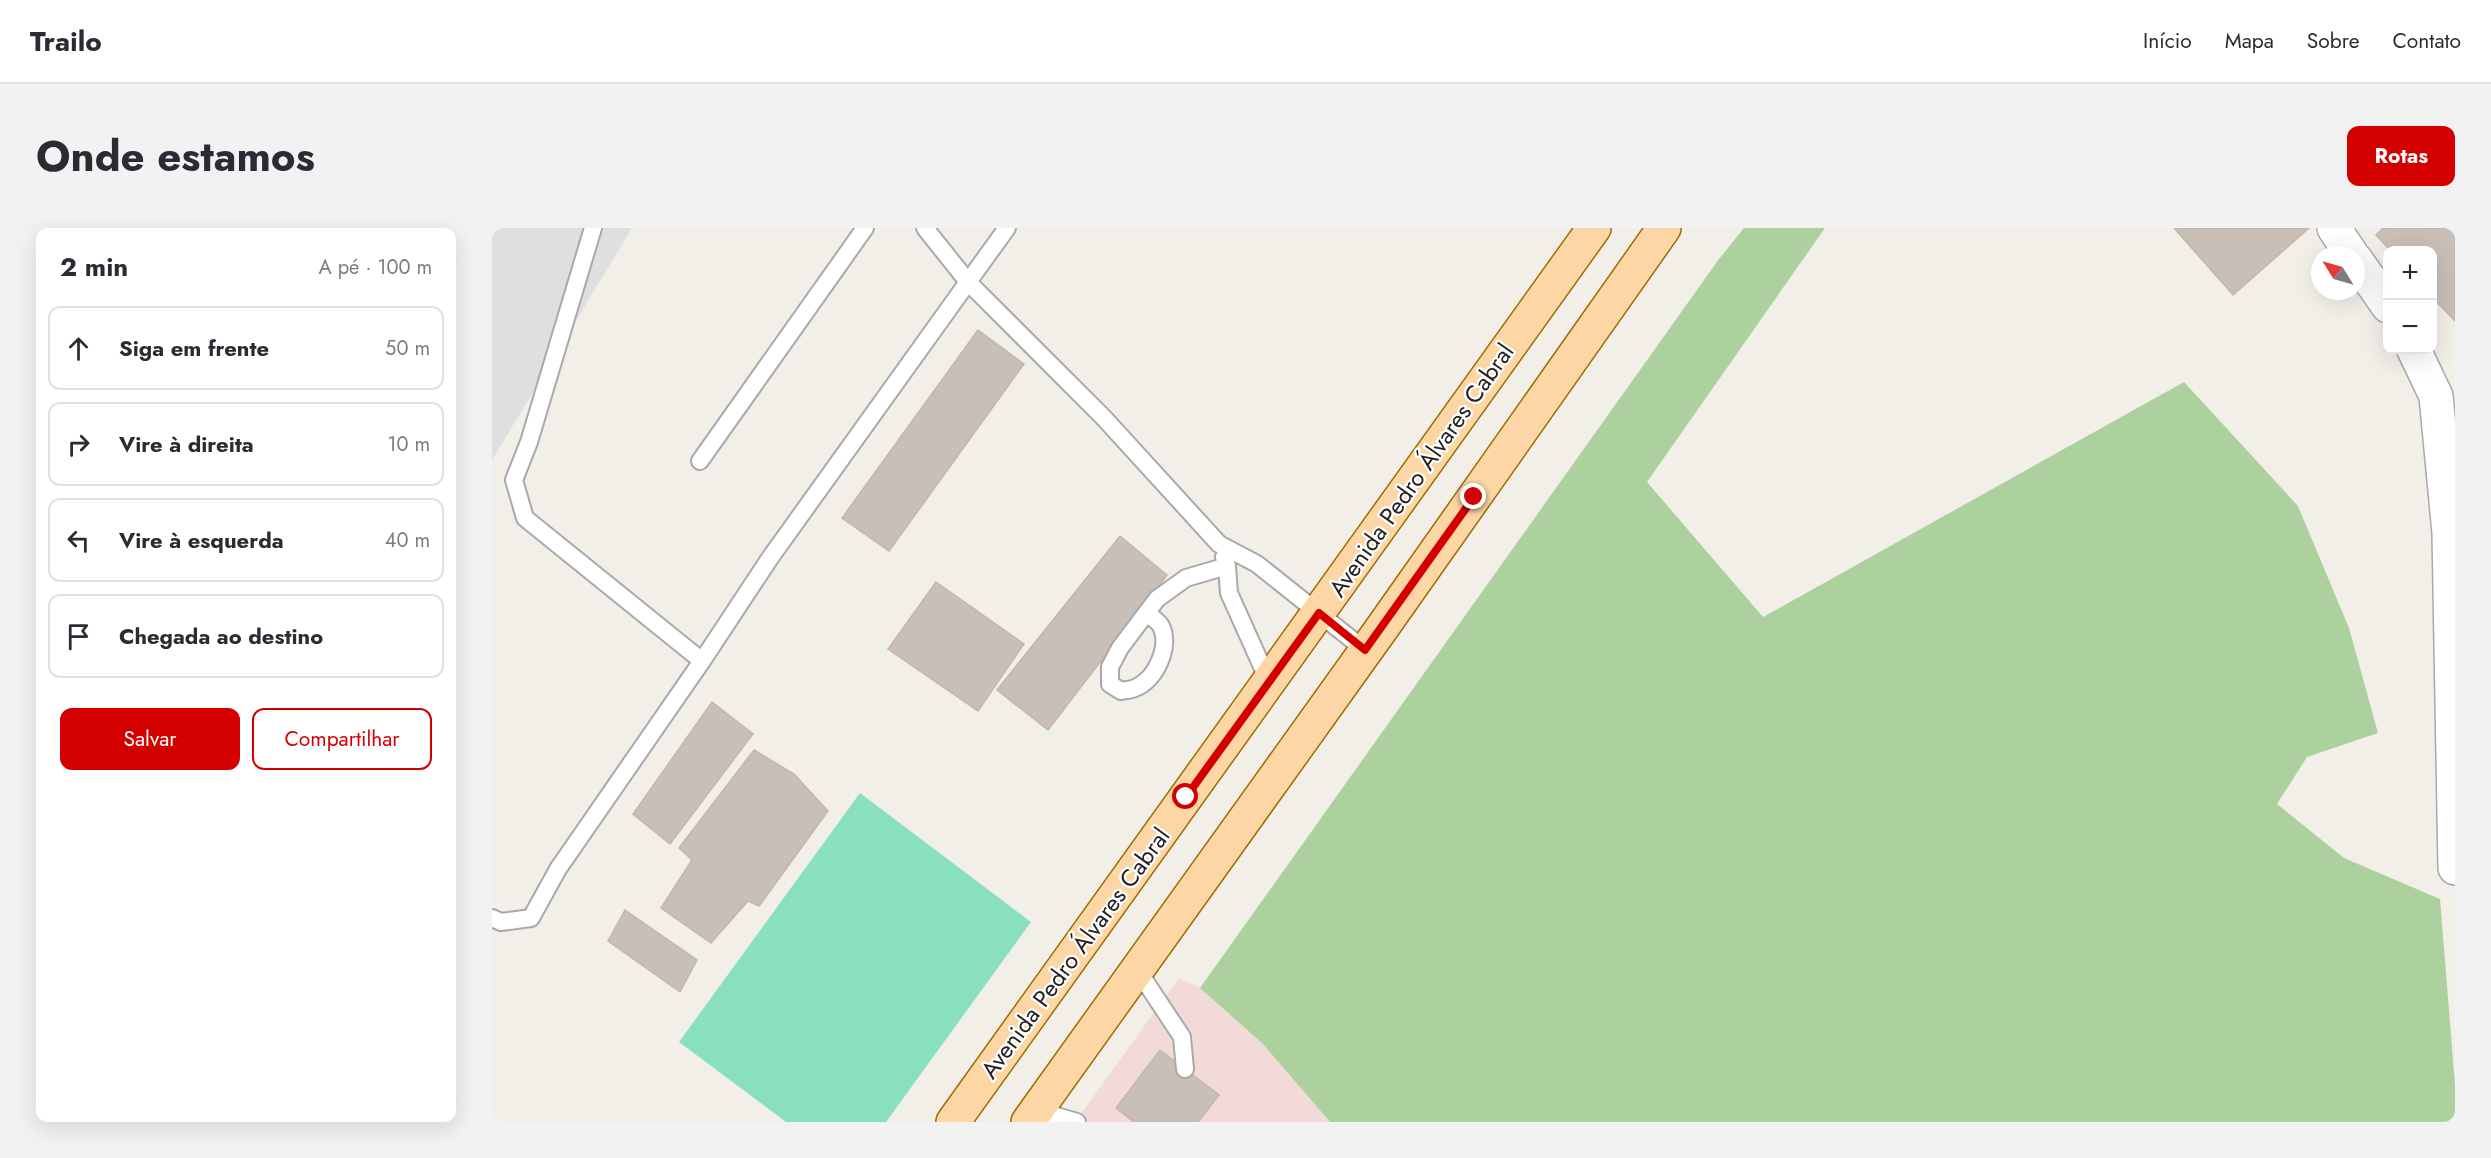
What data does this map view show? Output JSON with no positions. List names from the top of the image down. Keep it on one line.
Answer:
{"streets":{"main road":["Avenida Pedro Álvares Cabral"]},"north":"top left","page":{"header":"Trailo","nav":["Início","Mapa","Sobre","Contato"],"title":"Onde estamos","buttons":["Rotas",["Salvar","Compartilhar"]],"heading":["2 min","A pé · 100 m"],"map_buttons":["+","−"],"list":[["Siga em frente","50 m"],["Vire à direita","10 m"],["Vire à esquerda","40 m"],"Chegada ao destino"]}}
